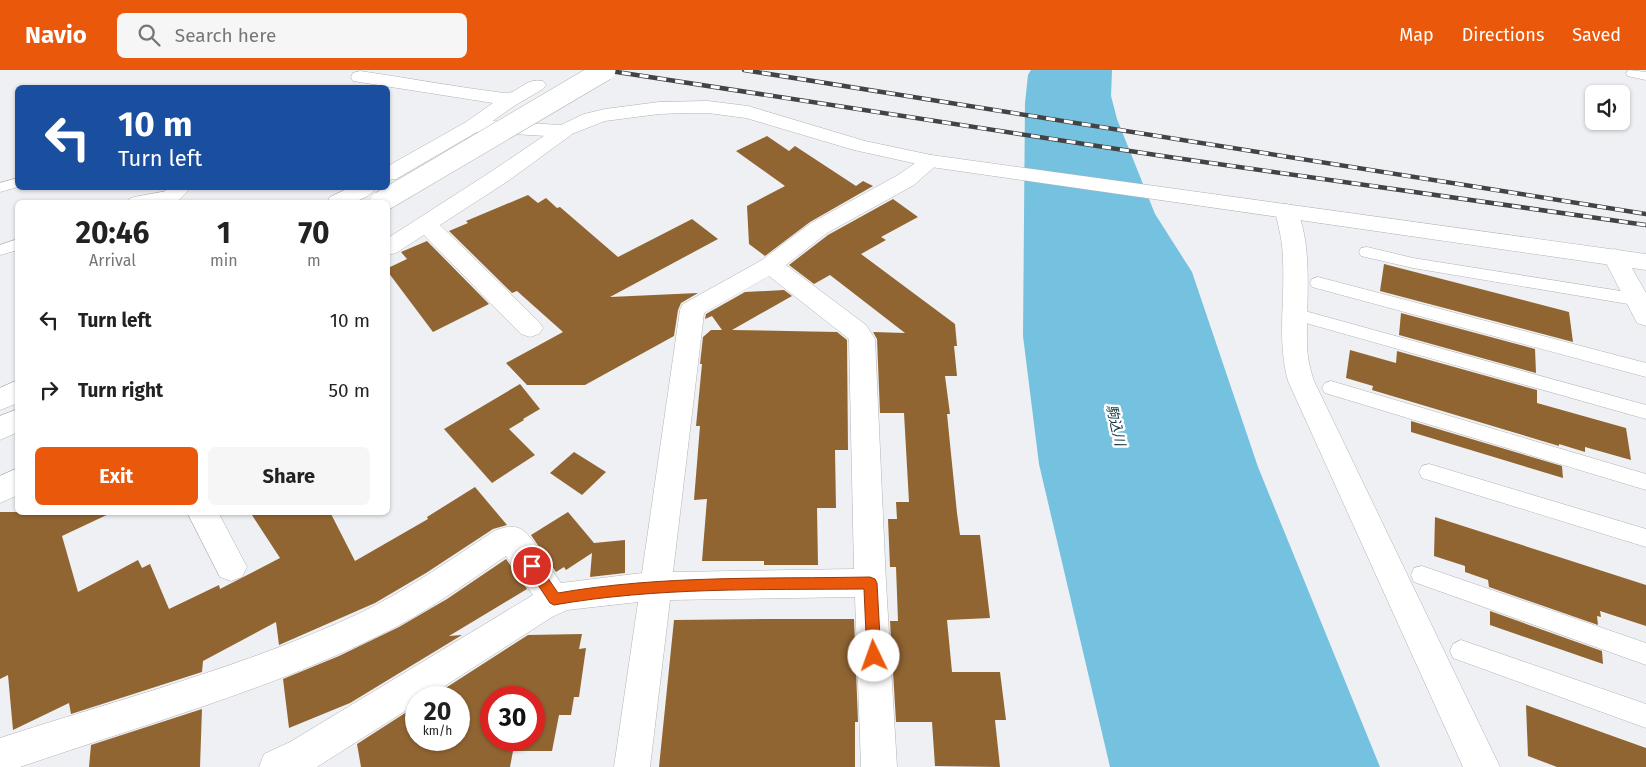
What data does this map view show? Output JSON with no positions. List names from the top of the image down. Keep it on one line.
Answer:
{"water":["駒込川"],"page":{"header":"Navio","search":"Search here","nav":["Map","Directions","Saved"],"turn":["10 m","Turn left"],"eta":["20:46","Arrival","1","min","70","m"],"list":[{"name":"Turn left","value":"10 m"},{"name":"Turn right","value":"50 m"}],"buttons":["Exit","Share"],"speed":"20 km/h","limit":"30"}}
